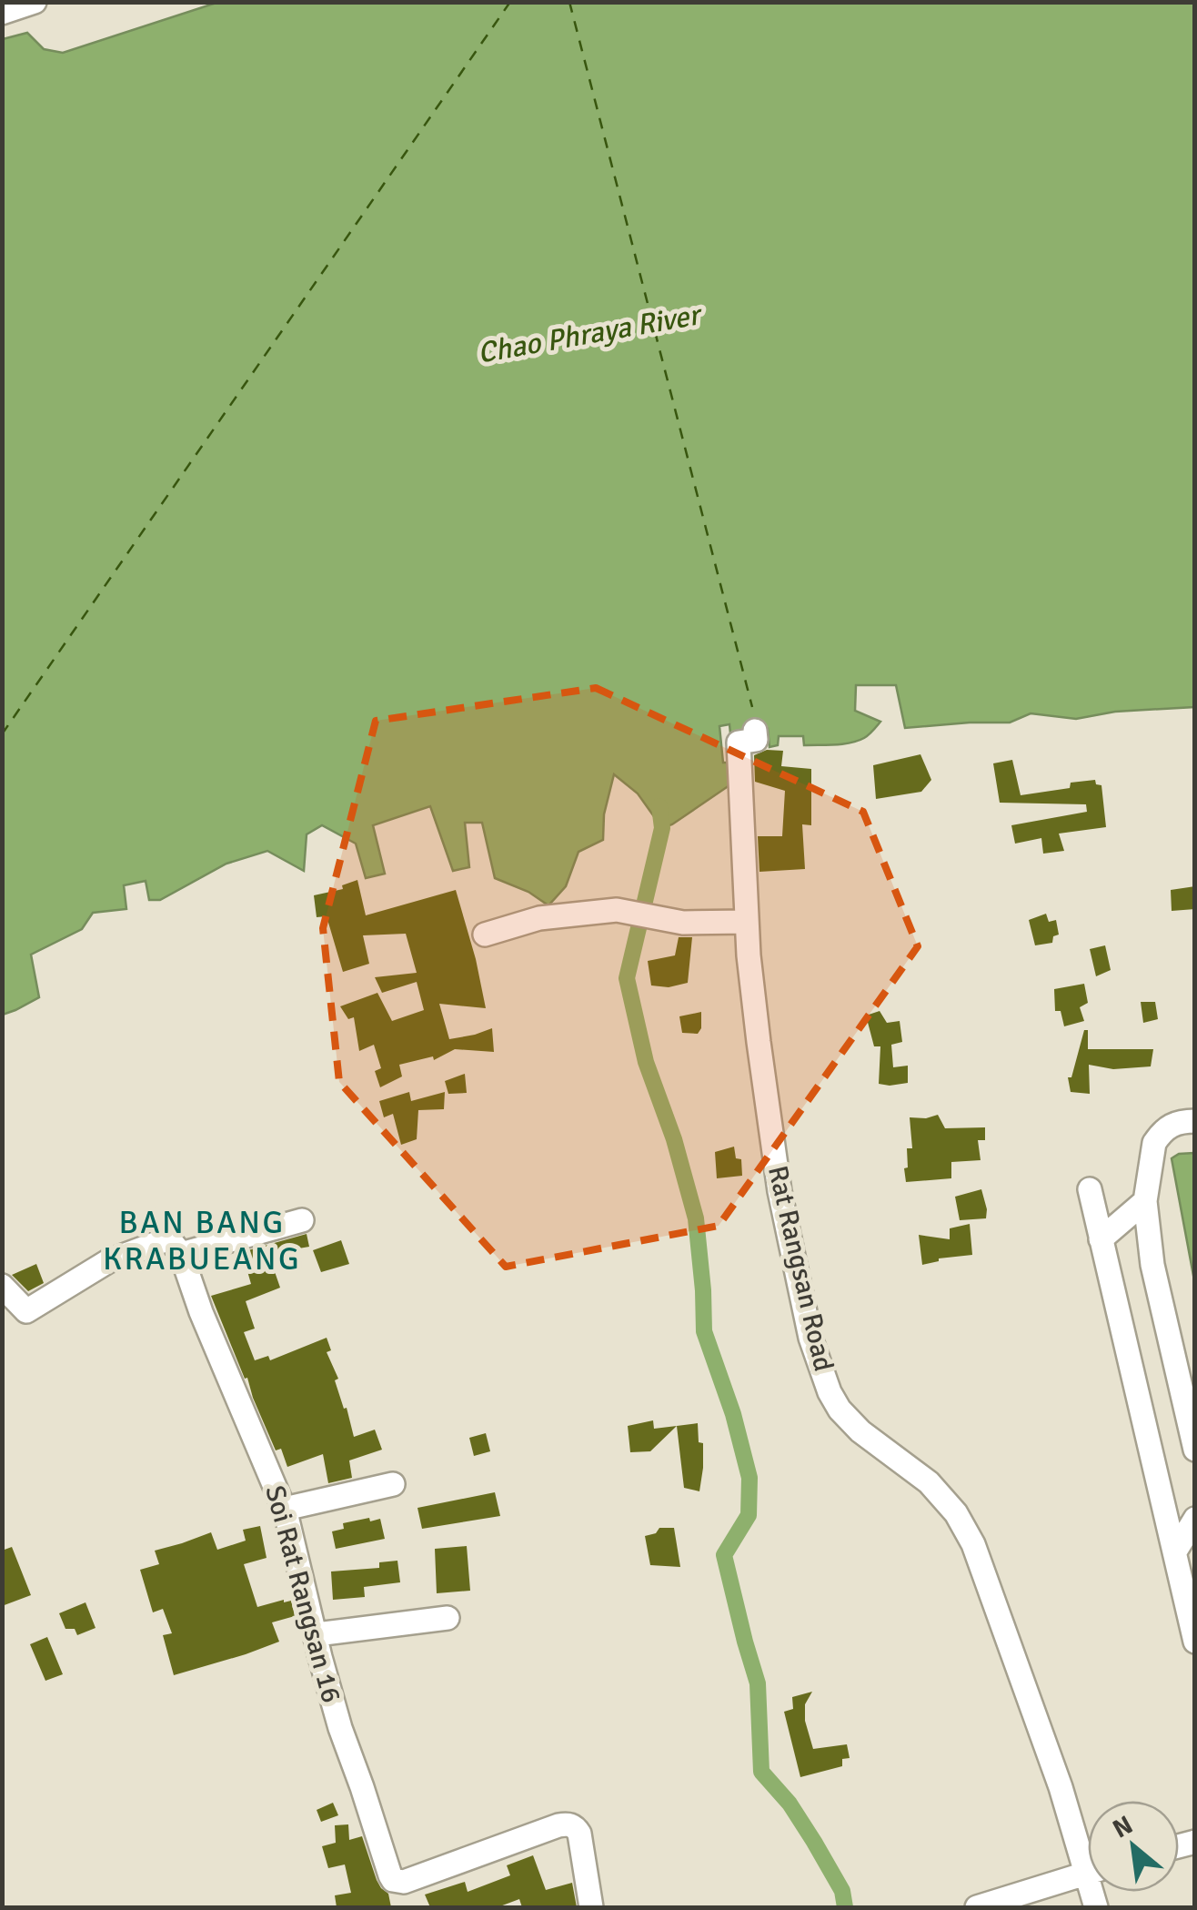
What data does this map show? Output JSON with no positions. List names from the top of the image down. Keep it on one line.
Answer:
{"streets":{"street":["Rat Rangsan Road","Soi Rat Rangsan 16"]},"districts":["BAN BANG KRABUEANG"],"water":["Chao Phraya River"],"north":"top left"}
